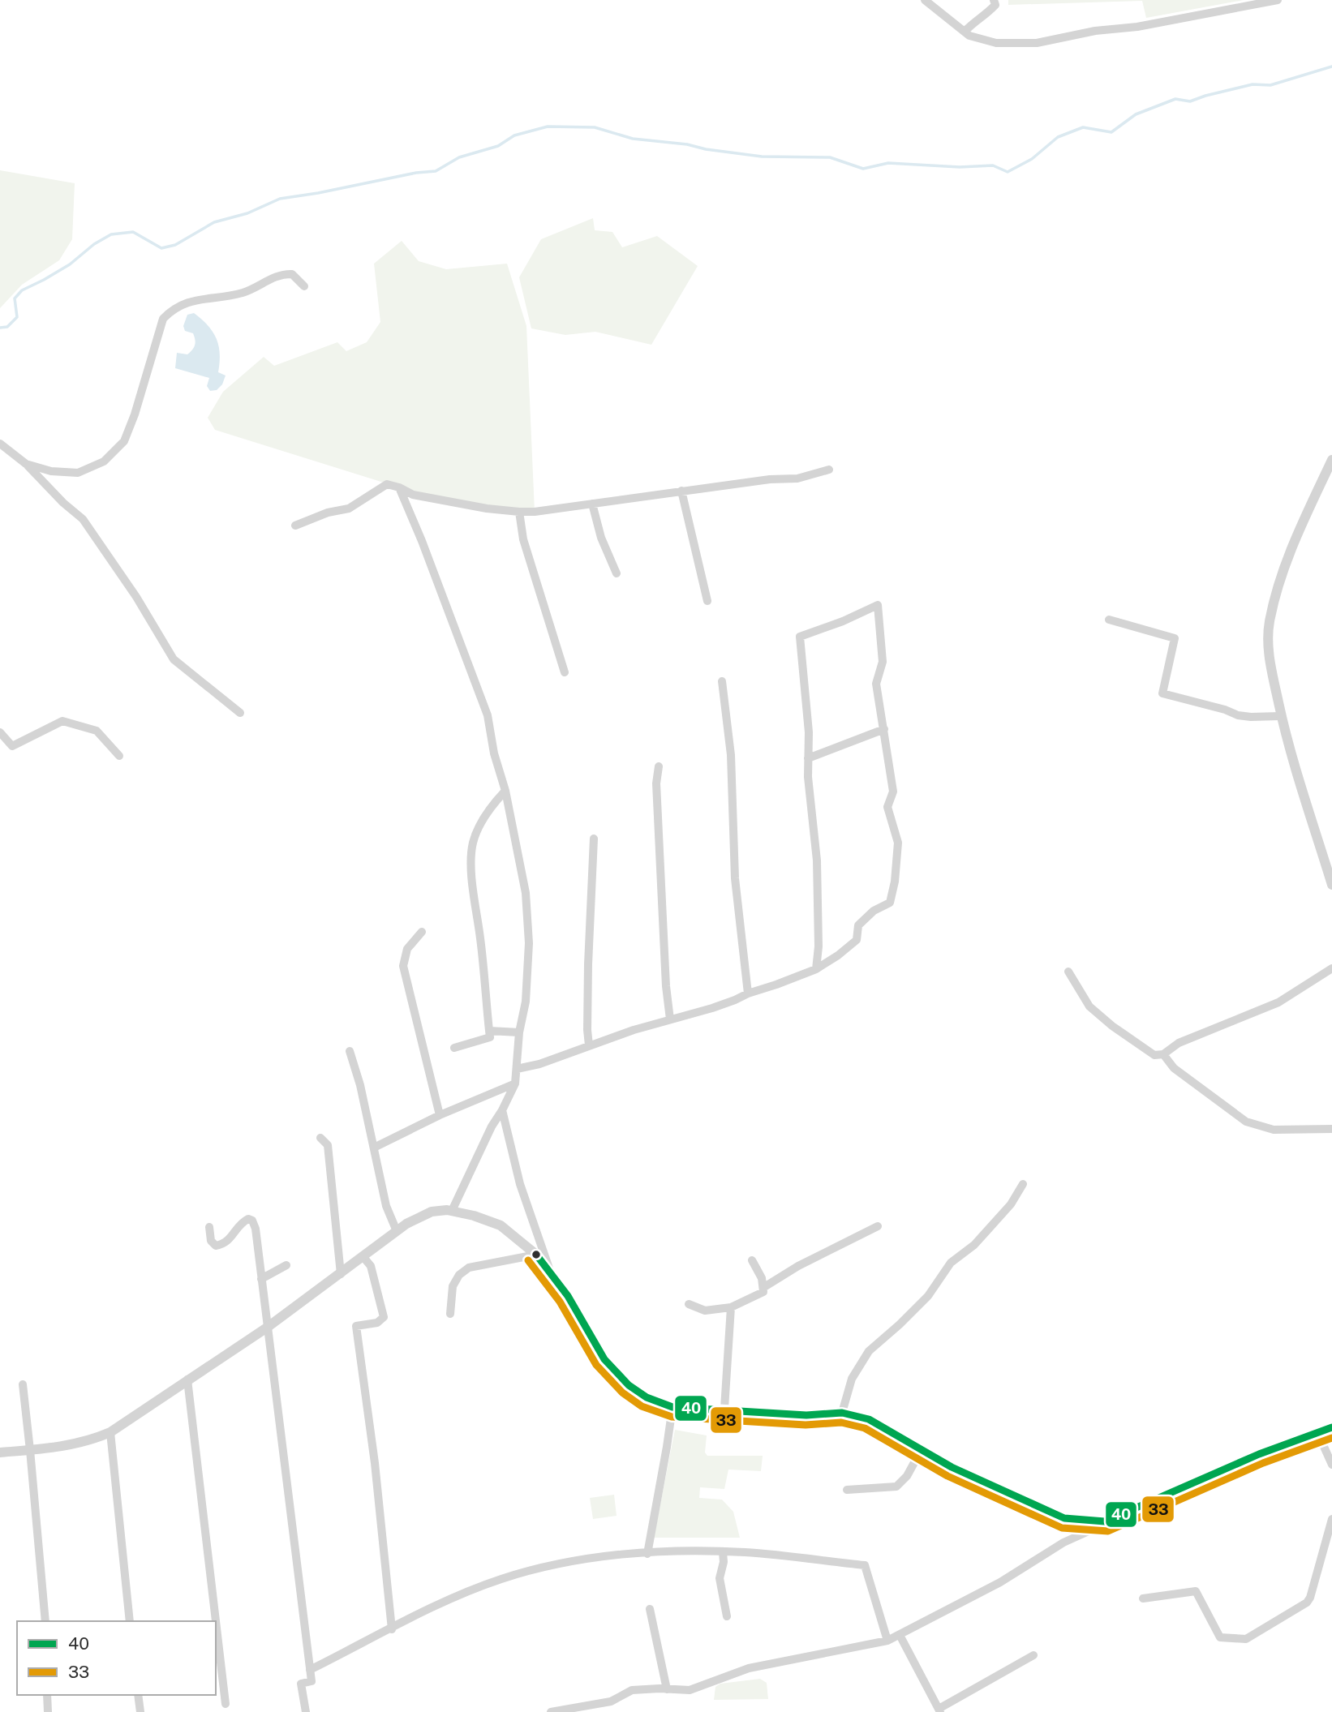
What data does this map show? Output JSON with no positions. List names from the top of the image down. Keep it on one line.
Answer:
{"lines":["transit line 40","transit line 33"],"legend":["40","33"]}
